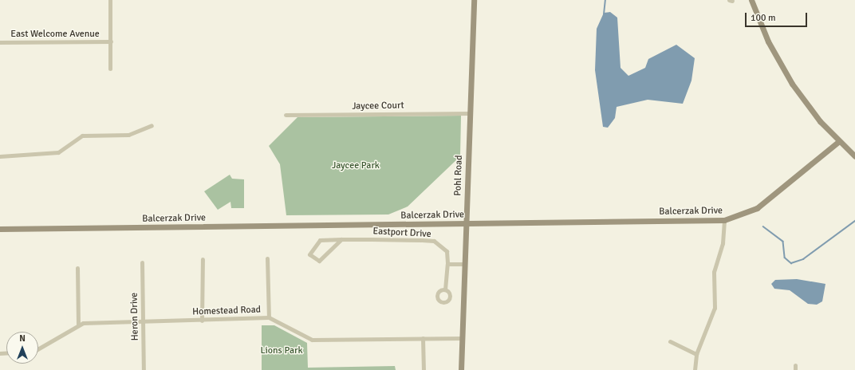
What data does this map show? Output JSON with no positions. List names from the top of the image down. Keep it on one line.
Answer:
{"streets":{"street":["East Welcome Avenue","Jaycee Court","Pohl Road","Balcerzak Drive","Eastport Drive","Homestead Road","Heron Drive"]},"crossings":[["Jaycee Court","Pohl Road"],["Pohl Road","Balcerzak Drive"],["Pohl Road","Homestead Road"],["Homestead Road","Heron Drive"]],"parks":["Jaycee Park","Lions Park"],"scale_bar":"100 m","north":"top"}
